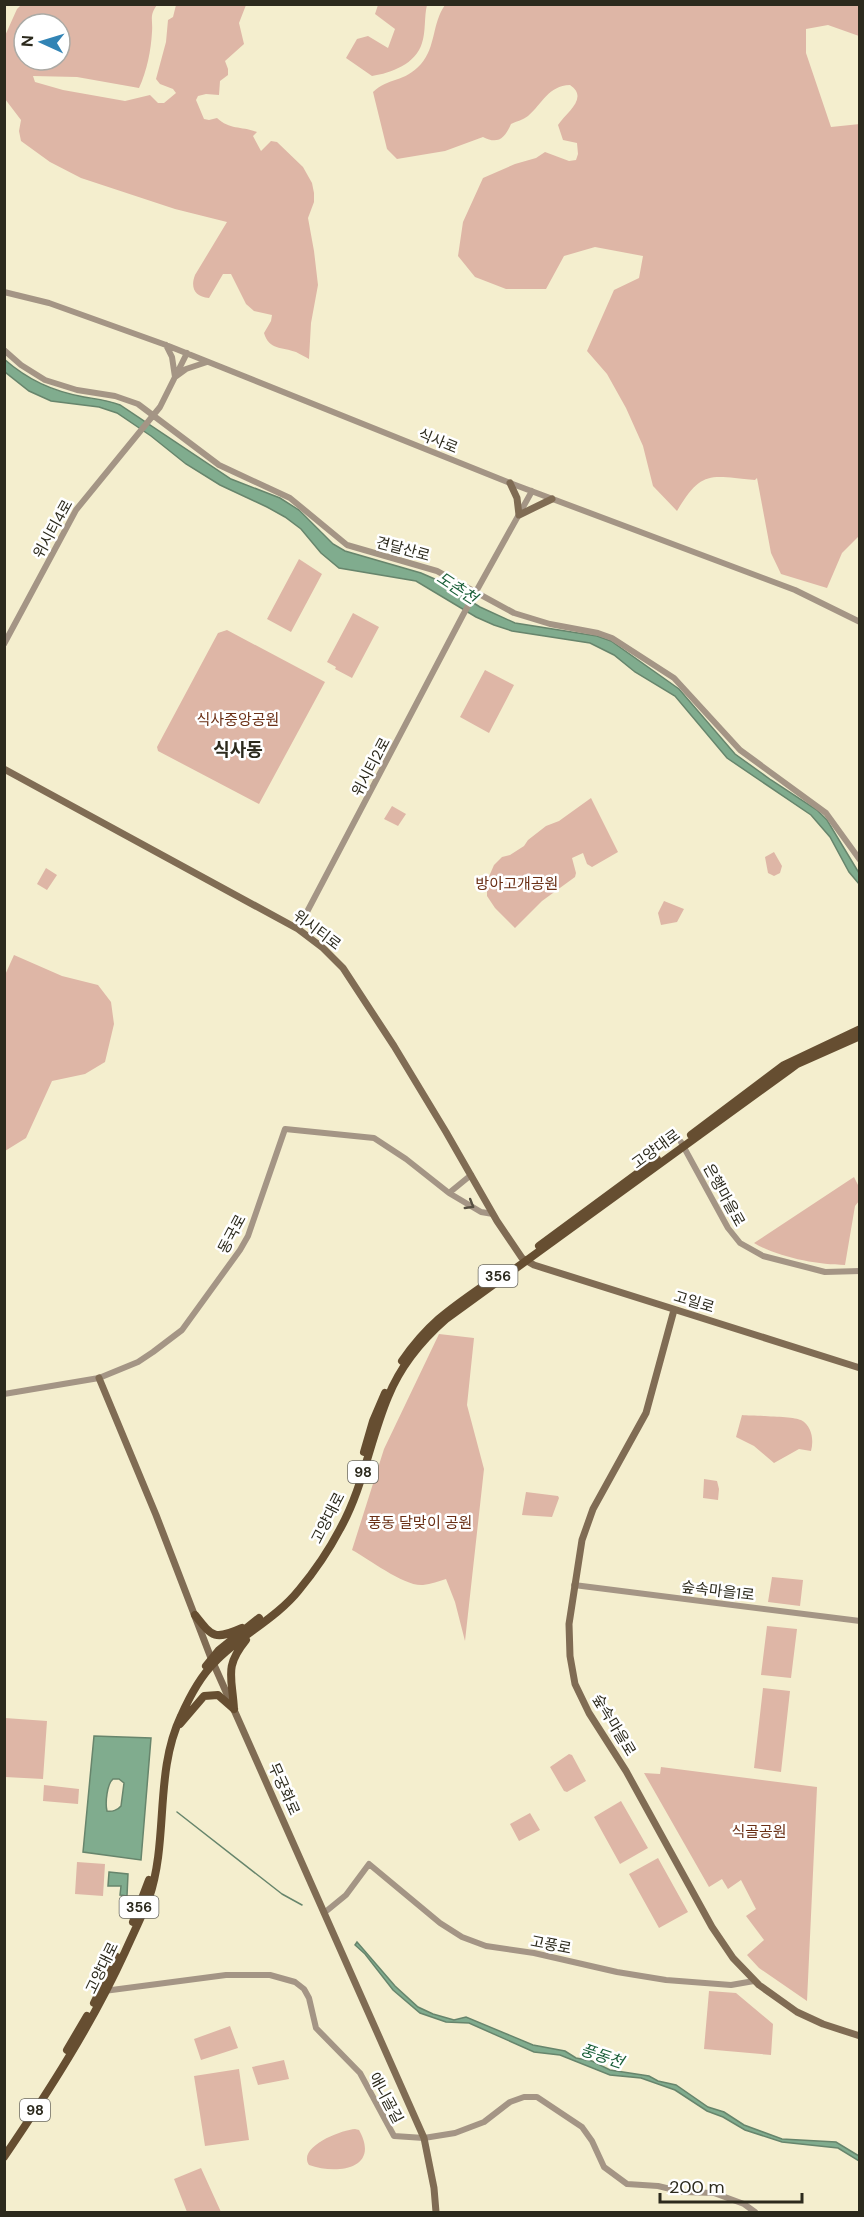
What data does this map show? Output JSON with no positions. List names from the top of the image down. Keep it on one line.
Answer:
{"streets":{"main road":["위시티로","고양대로","356","고일로","98","숲속마을로","무궁화로"],"street":["식사로","위시티4로","견달산로","위시티2로","은행마을로","동국로","숲속마을1로","고풍로","애니골길"]},"crossings":[["위시티4로","견달산로"],["견달산로","위시티2로"],["위시티2로","위시티로"],["위시티로","고양대로"],["위시티로","동국로"],["위시티로","고일로"],["고양대로","은행마을로"],["고양대로","고일로"],["고양대로","무궁화로"],["고양대로","애니골길"],["동국로","무궁화로"],["고일로","숲속마을로"],["숲속마을1로","숲속마을로"],["숲속마을로","고풍로"],["무궁화로","고풍로"],["무궁화로","애니골길"]],"districts":["식사동"],"water":["도촌천","풍동천"],"parks":["식사중앙공원","방아고개공원","풍동 달맞이 공원","식골공원"],"scale_bar":"200 m","north":"left"}
